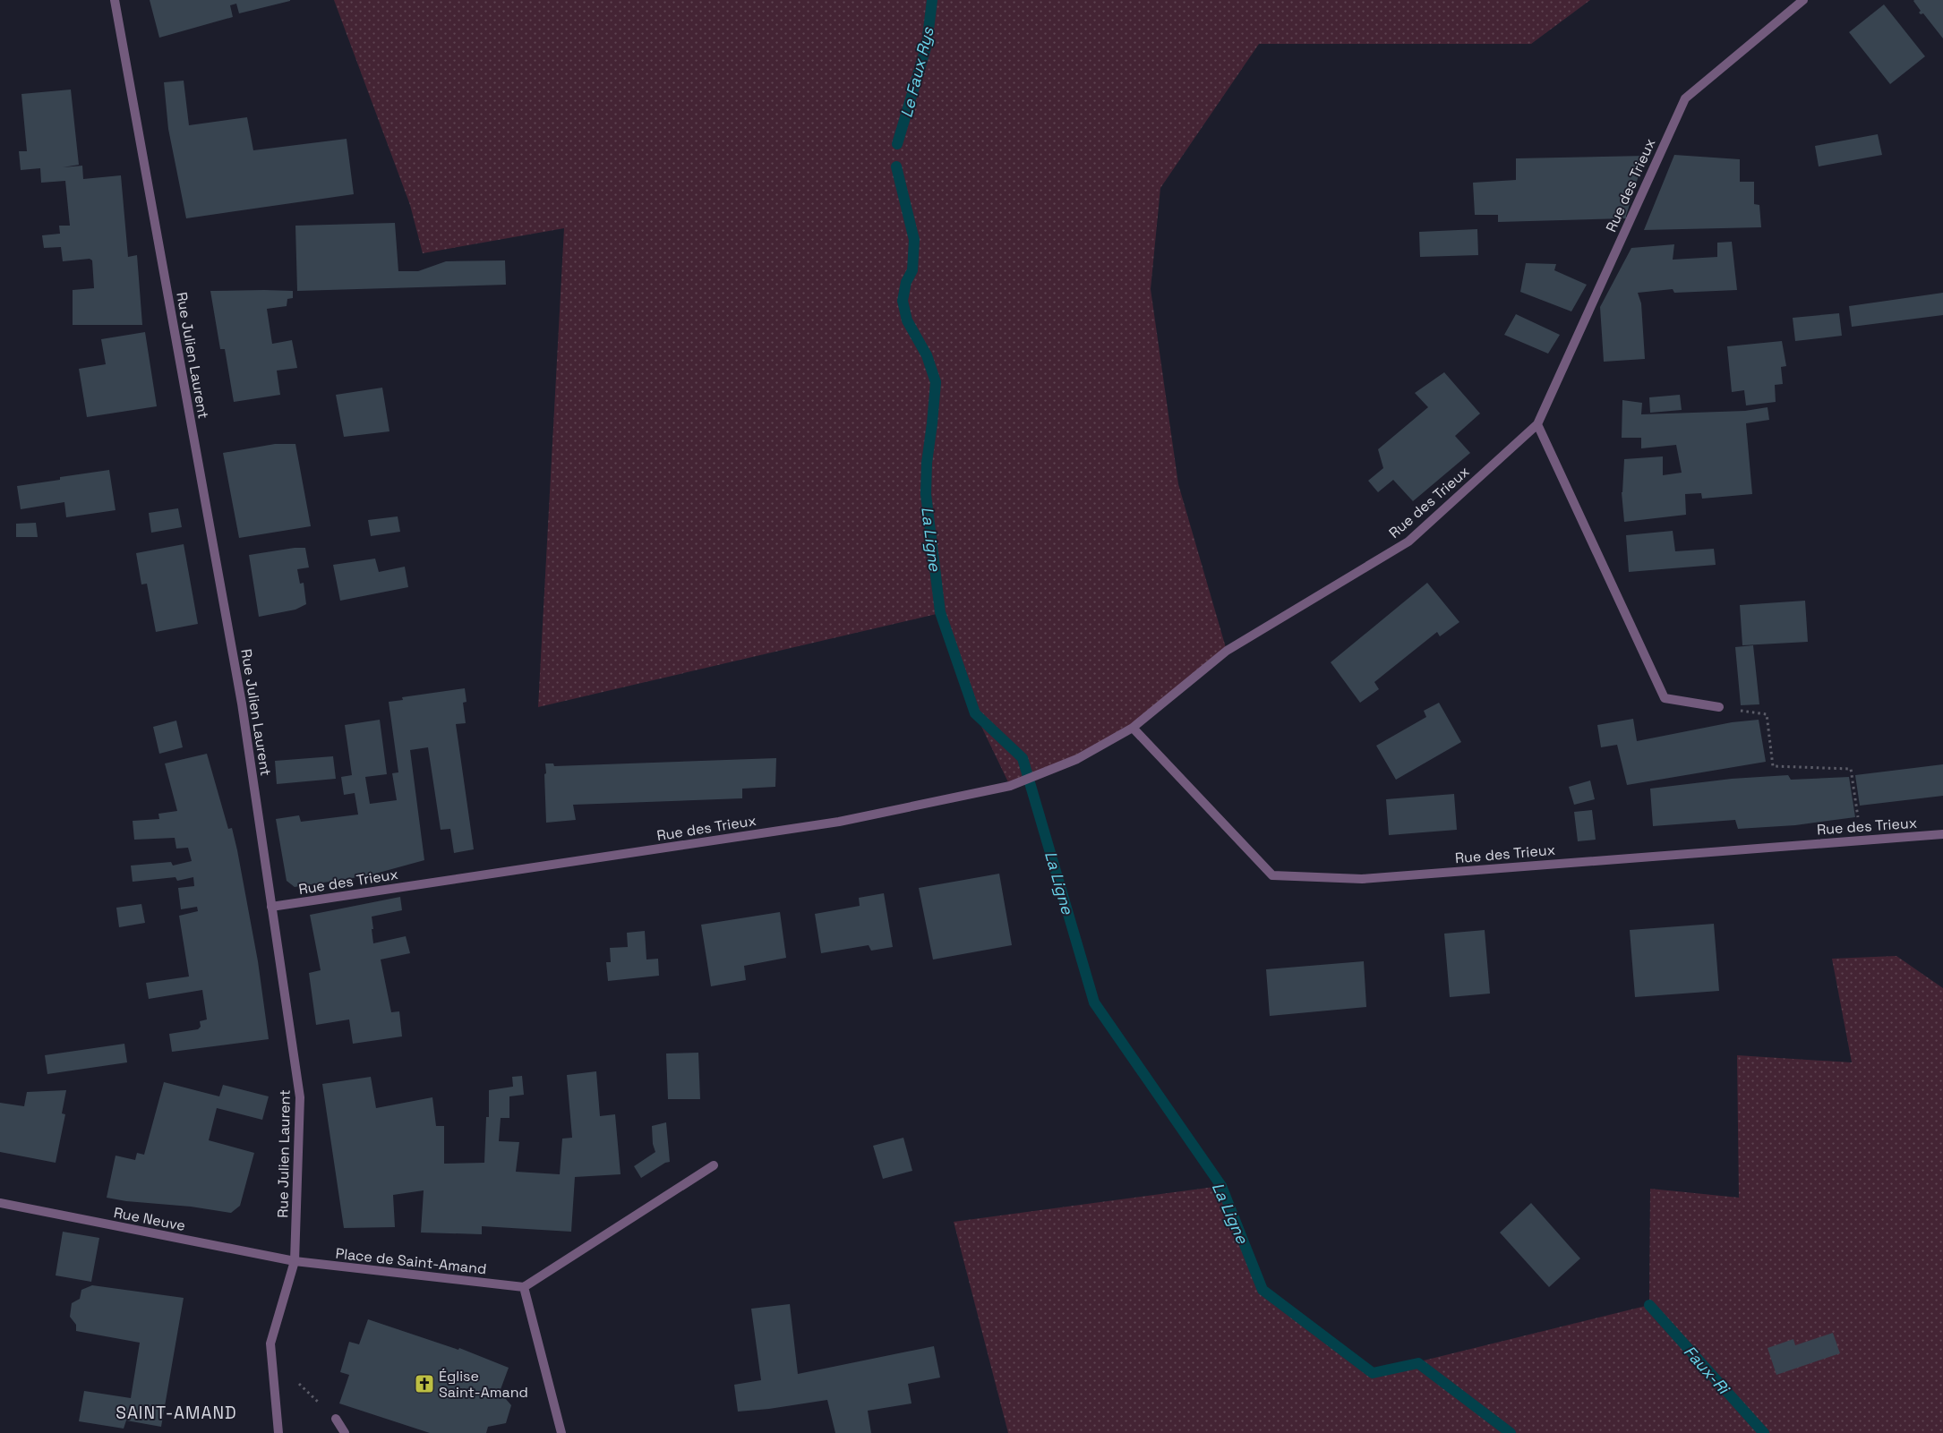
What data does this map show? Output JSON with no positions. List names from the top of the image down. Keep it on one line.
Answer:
{"streets":{"street":["Rue des Trieux","Rue Julien Laurent","Rue Neuve","Place de Saint-Amand"]},"crossings":[["Rue des Trieux","Rue Julien Laurent"],["Rue Julien Laurent","Rue Neuve"],["Rue Julien Laurent","Place de Saint-Amand"],["Rue Neuve","Place de Saint-Amand"]],"districts":["SAINT-AMAND"],"water":["Le Faux Rys","La Ligne","Faux-Ri"],"places":{"church":["Église Saint-Amand"]}}
